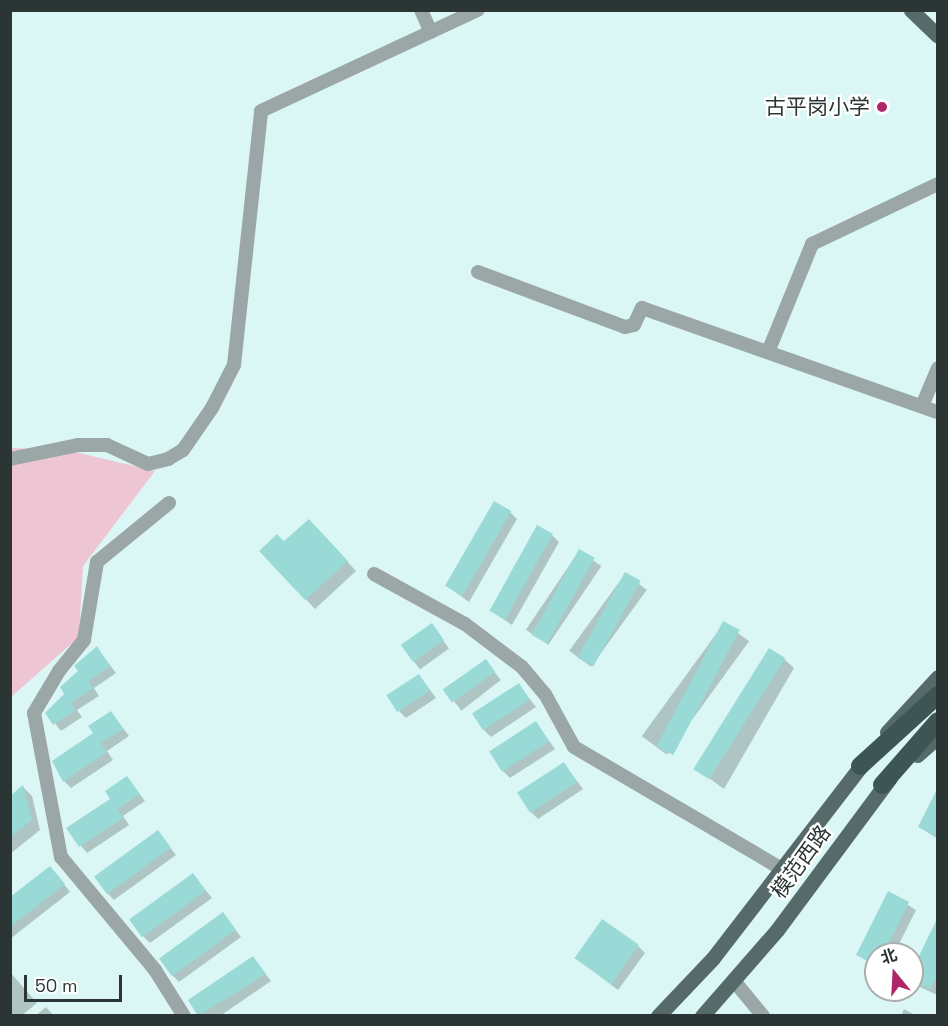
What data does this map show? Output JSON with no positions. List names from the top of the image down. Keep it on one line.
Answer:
{"streets":{"main road":["模范西路"]},"places":["古平岗小学"],"scale_bar":"50 m","north":"top"}
